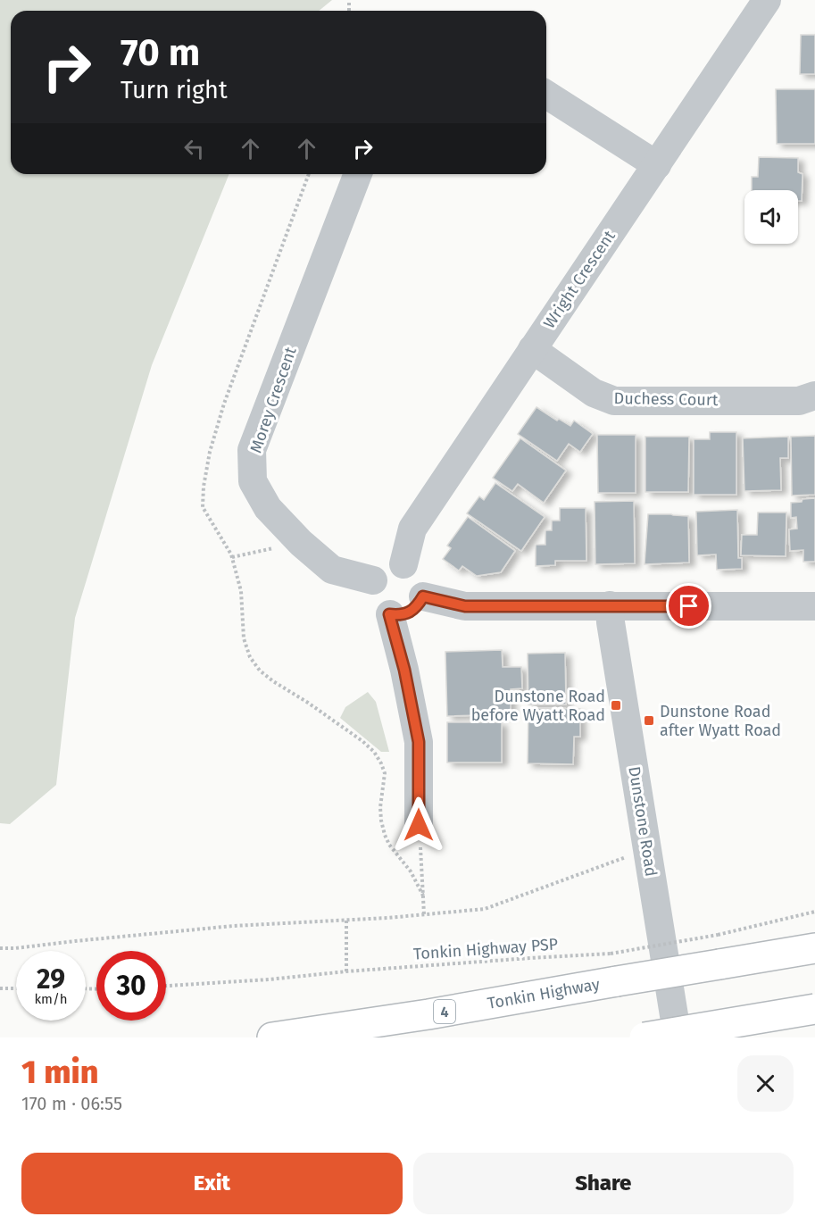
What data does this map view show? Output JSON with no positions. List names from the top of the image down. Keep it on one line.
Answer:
{"streets":{"highway":["Tonkin Highway","4"],"street":["Wright Crescent","Duchess Court","Morey Crescent","Dunstone Road"],"path":["Tonkin Highway PSP"]},"crossings":[["Wright Crescent","Duchess Court"],["Wright Crescent","Morey Crescent"],["Tonkin Highway PSP","Tonkin Highway"]],"places":{"transit":["Dunstone Road before Wyatt Road","Dunstone Road after Wyatt Road"]},"page":{"turn":["70 m","Turn right"],"speed":"29 km/h","limit":"30","heading":["1 min","170 m · 06:55"],"buttons":["Exit","Share"]}}
